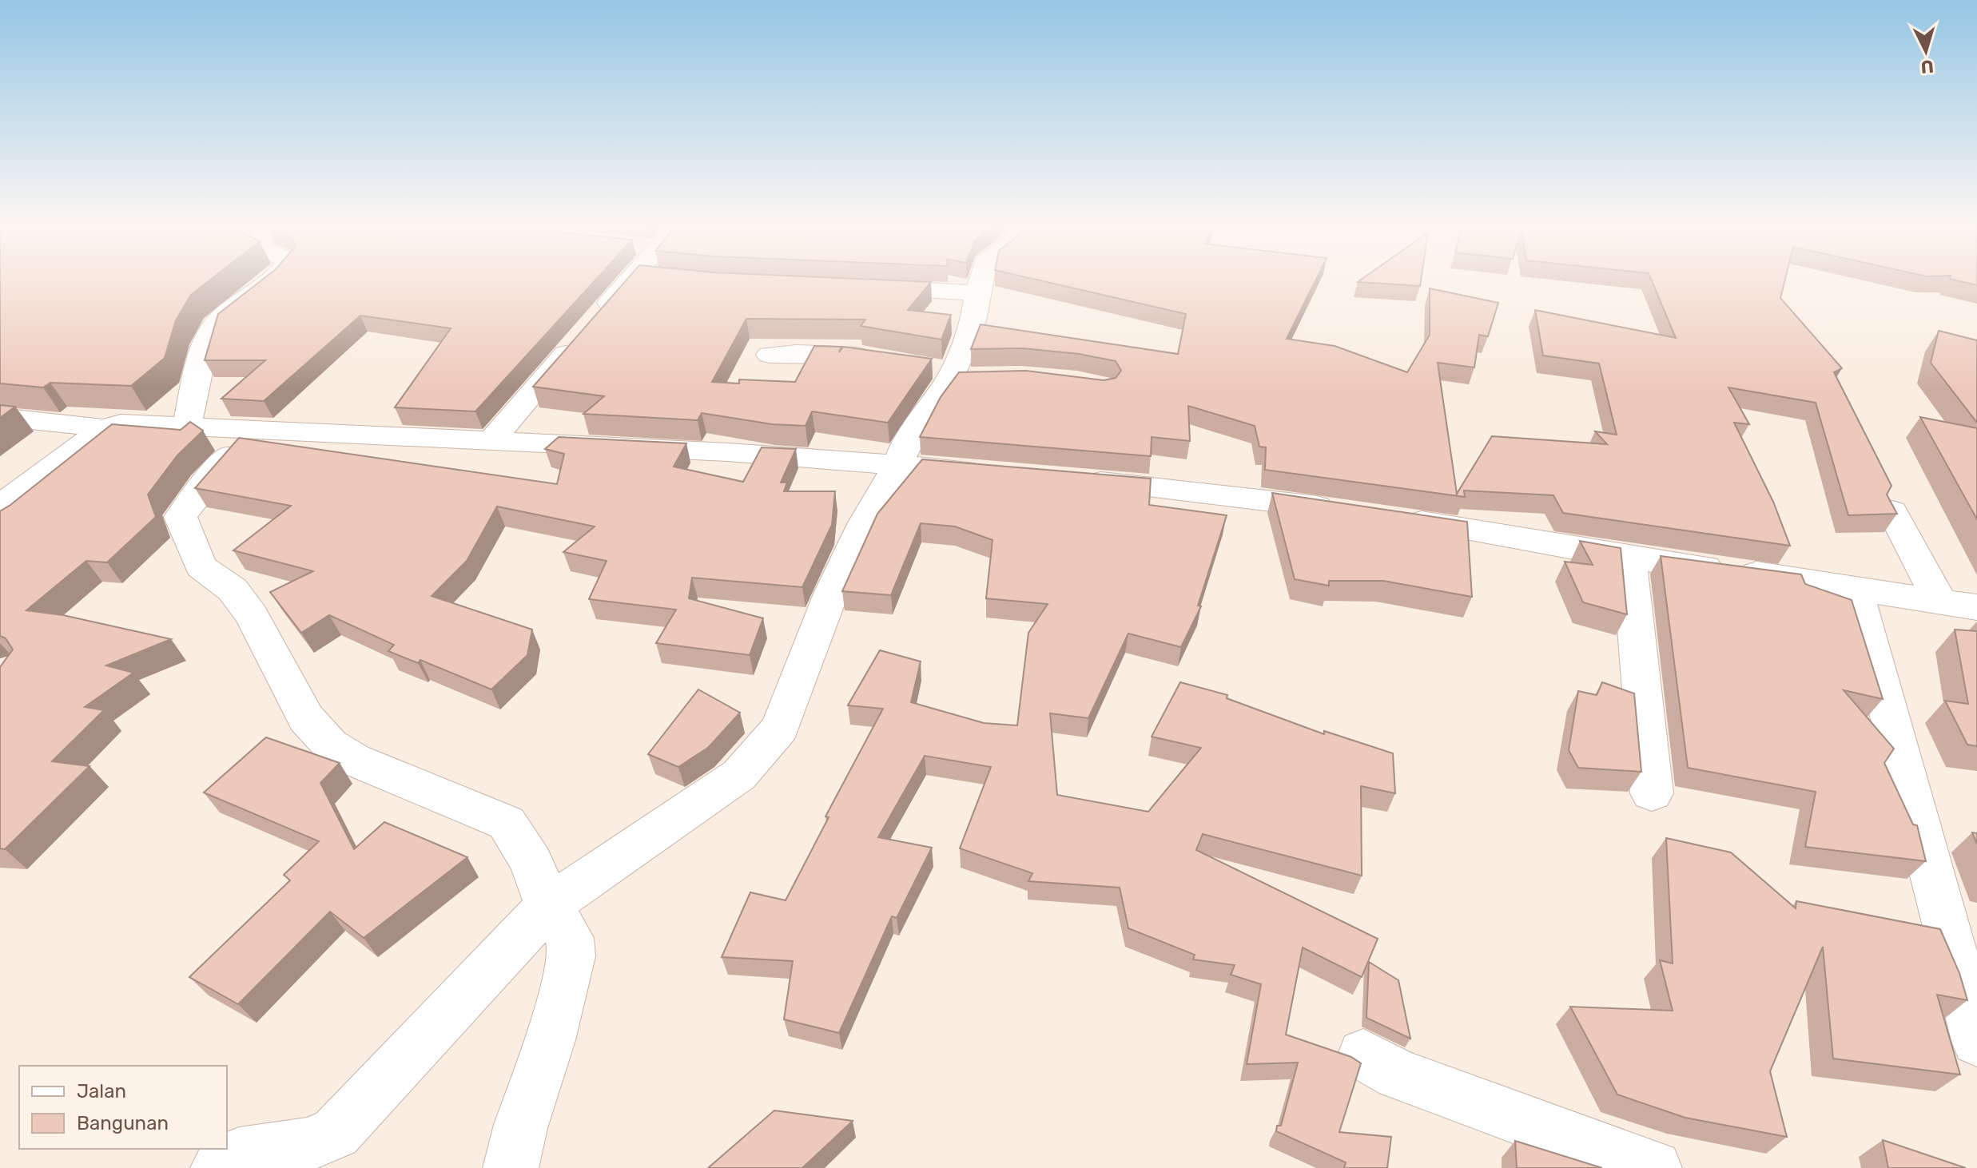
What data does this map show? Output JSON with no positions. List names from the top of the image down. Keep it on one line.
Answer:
{"legend":["Jalan","Bangunan"],"north":"bottom"}
